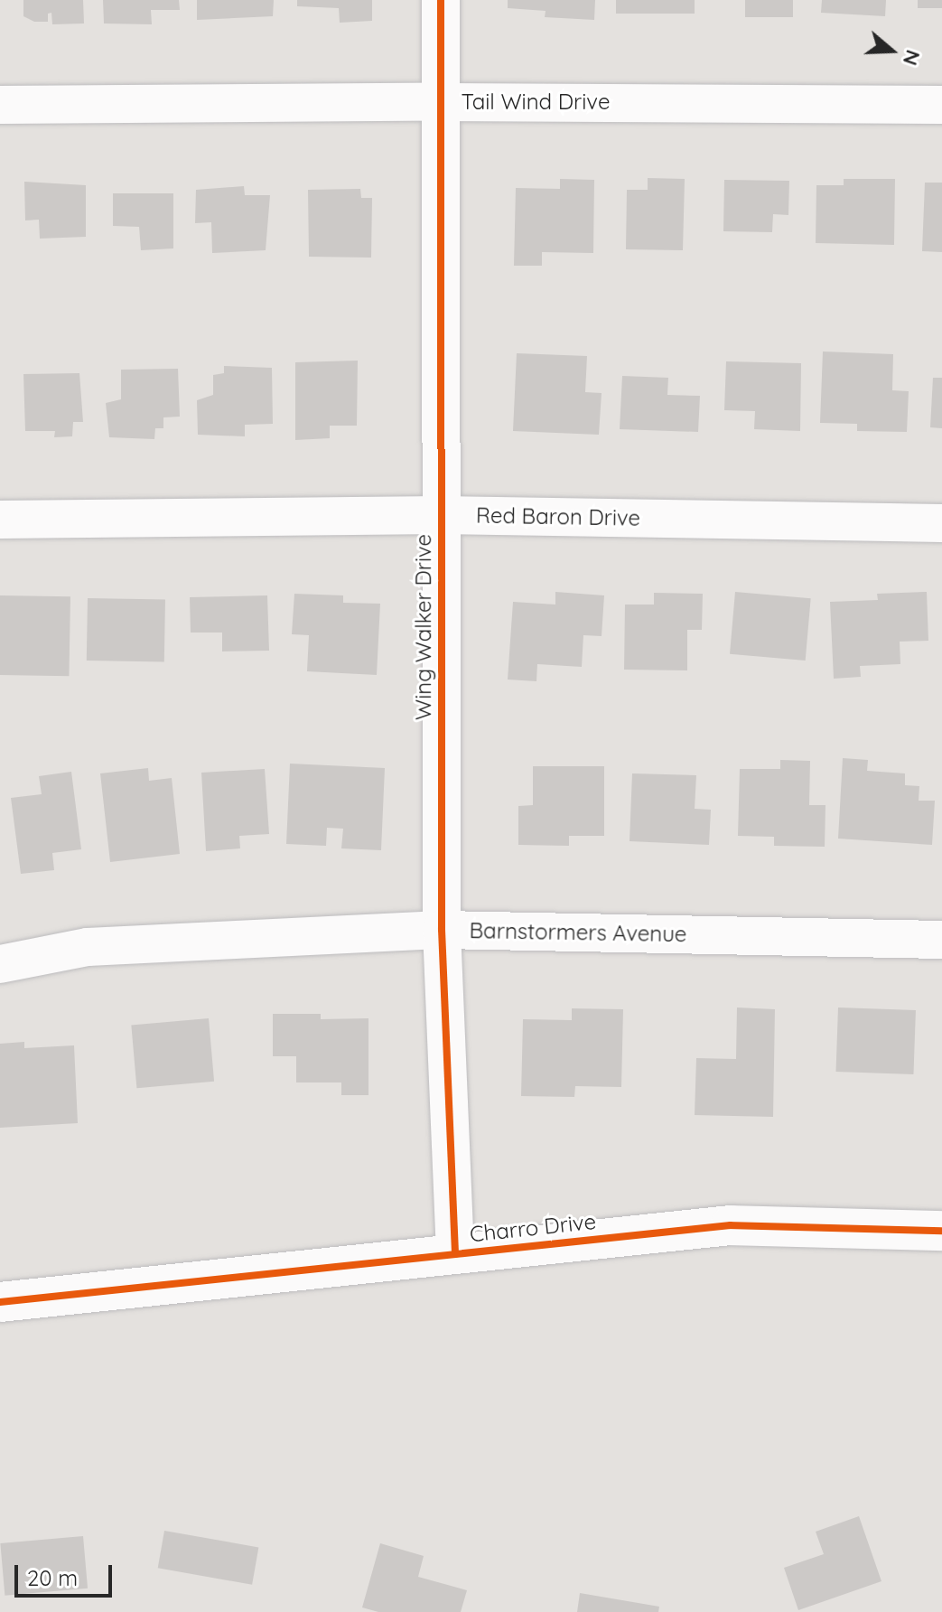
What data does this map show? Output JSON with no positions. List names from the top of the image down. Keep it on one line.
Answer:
{"streets":{"street":["Tail Wind Drive","Red Baron Drive","Wing Walker Drive","Barnstormers Avenue","Charro Drive"]},"crossings":[["Tail Wind Drive","Wing Walker Drive"],["Red Baron Drive","Wing Walker Drive"],["Wing Walker Drive","Barnstormers Avenue"],["Wing Walker Drive","Charro Drive"]],"scale_bar":"20 m","north":"right"}
